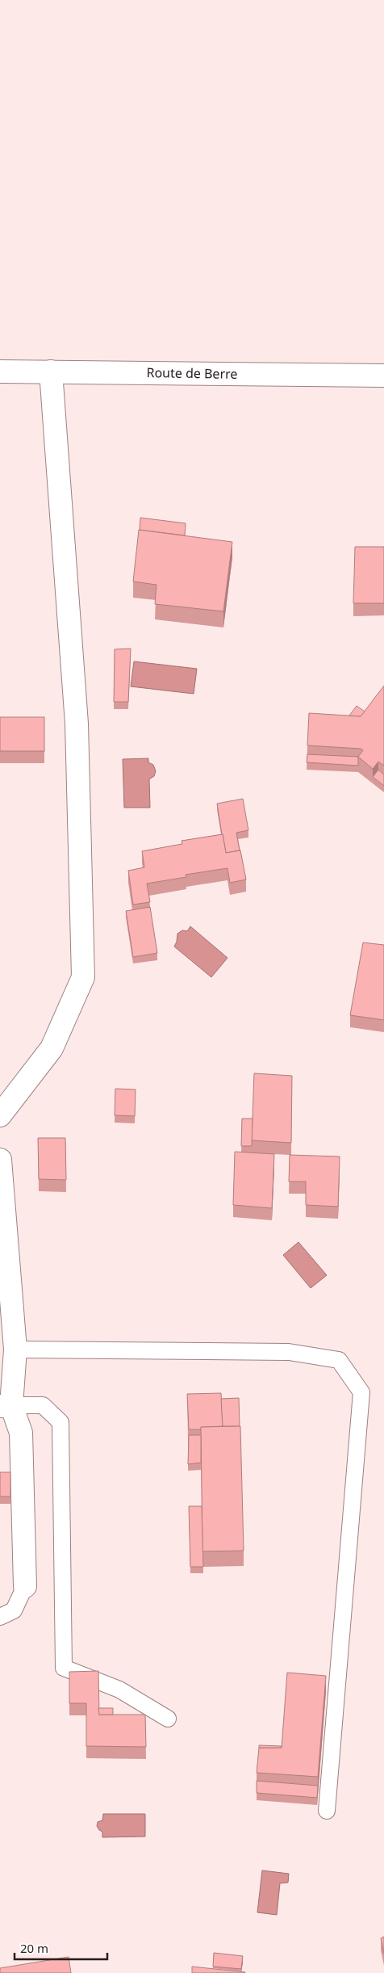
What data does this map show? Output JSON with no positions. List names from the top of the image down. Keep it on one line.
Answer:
{"streets":{"street":["Route de Berre"]},"scale_bar":"20 m"}
